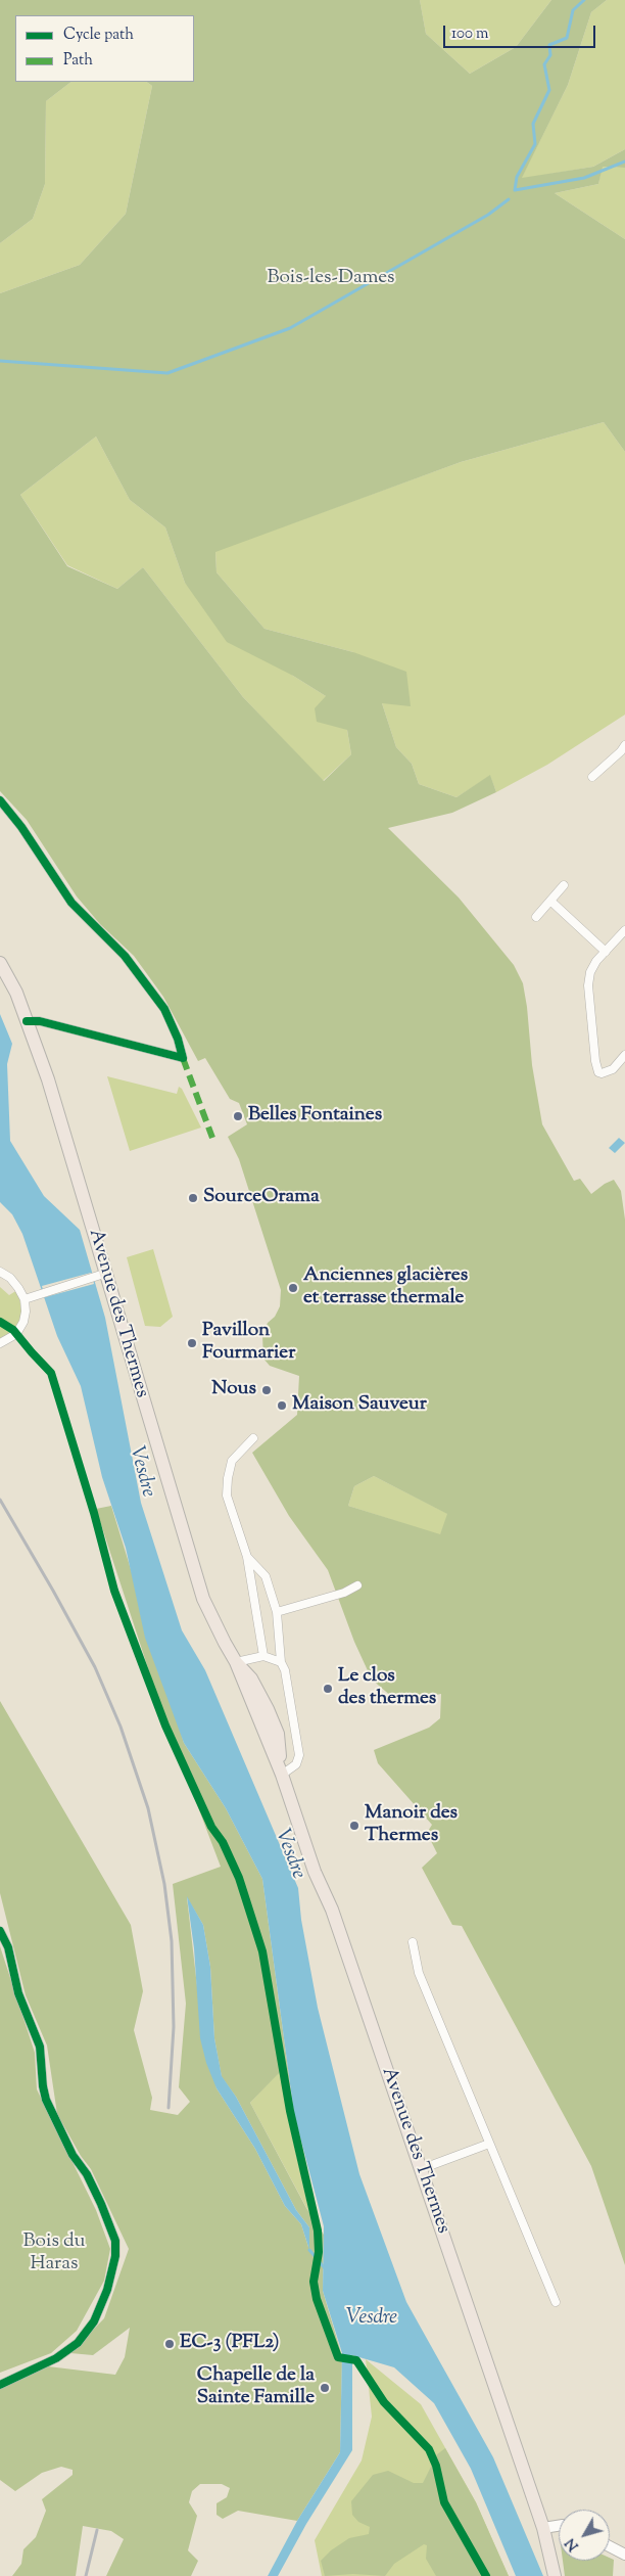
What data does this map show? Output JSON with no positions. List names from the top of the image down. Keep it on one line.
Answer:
{"streets":{"main road":["Avenue des Thermes"]},"water":["Vesdre"],"parks":["Bois-les-Dames","Bois du Haras"],"places":["Belles Fontaines","SourceOrama","Anciennes glacières et terrasse thermale","Pavillon Fourmarier","Nous","Maison Sauveur","Le clos des thermes","Manoir des Thermes","EC-3 (PFL2)","Chapelle de la Sainte Famille"],"legend":["Cycle path","Path"],"scale_bar":"100 m","north":"bottom left"}
